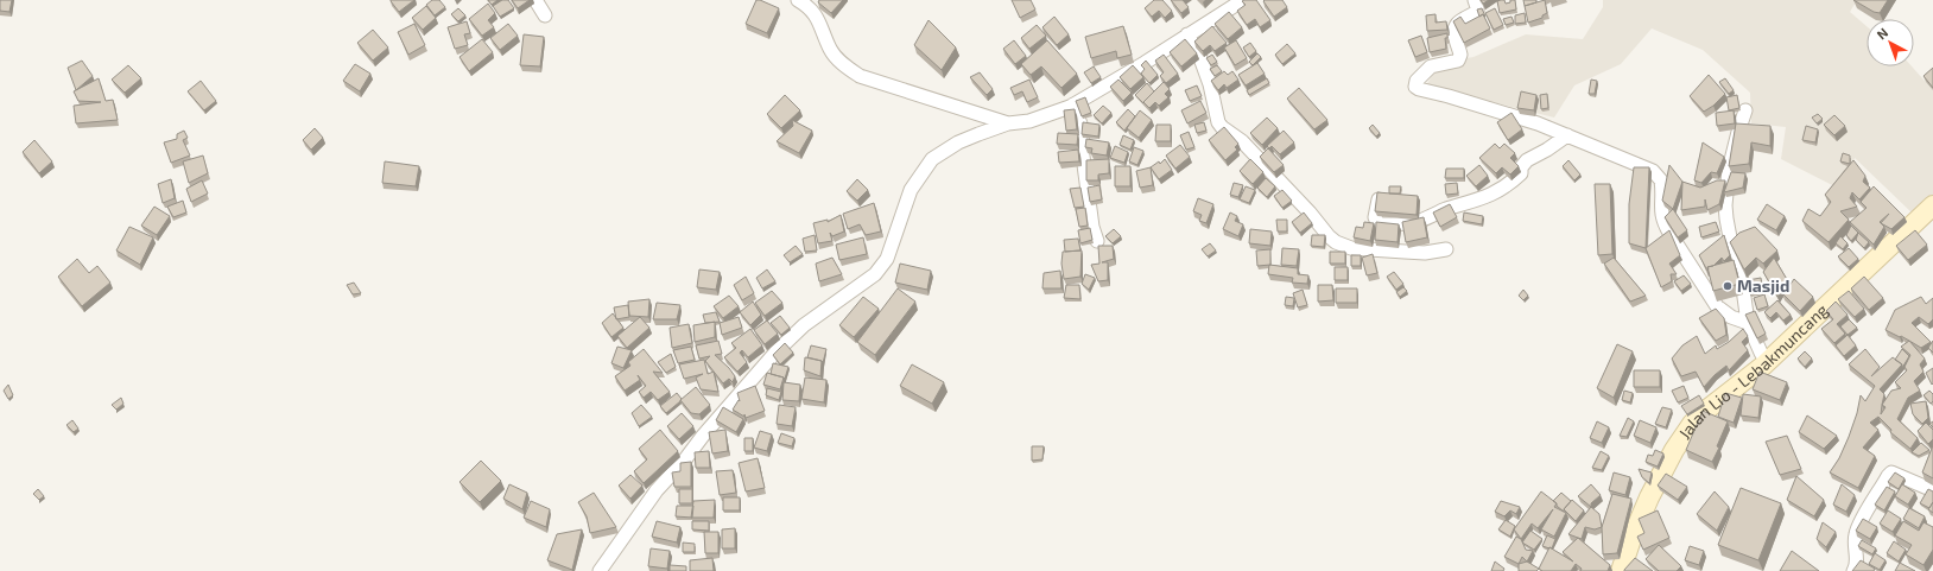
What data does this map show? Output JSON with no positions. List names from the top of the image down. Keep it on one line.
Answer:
{"streets":{"street":["Jalan Lio - Lebakmuncang"]},"places":["Masjid"],"north":"top left"}
